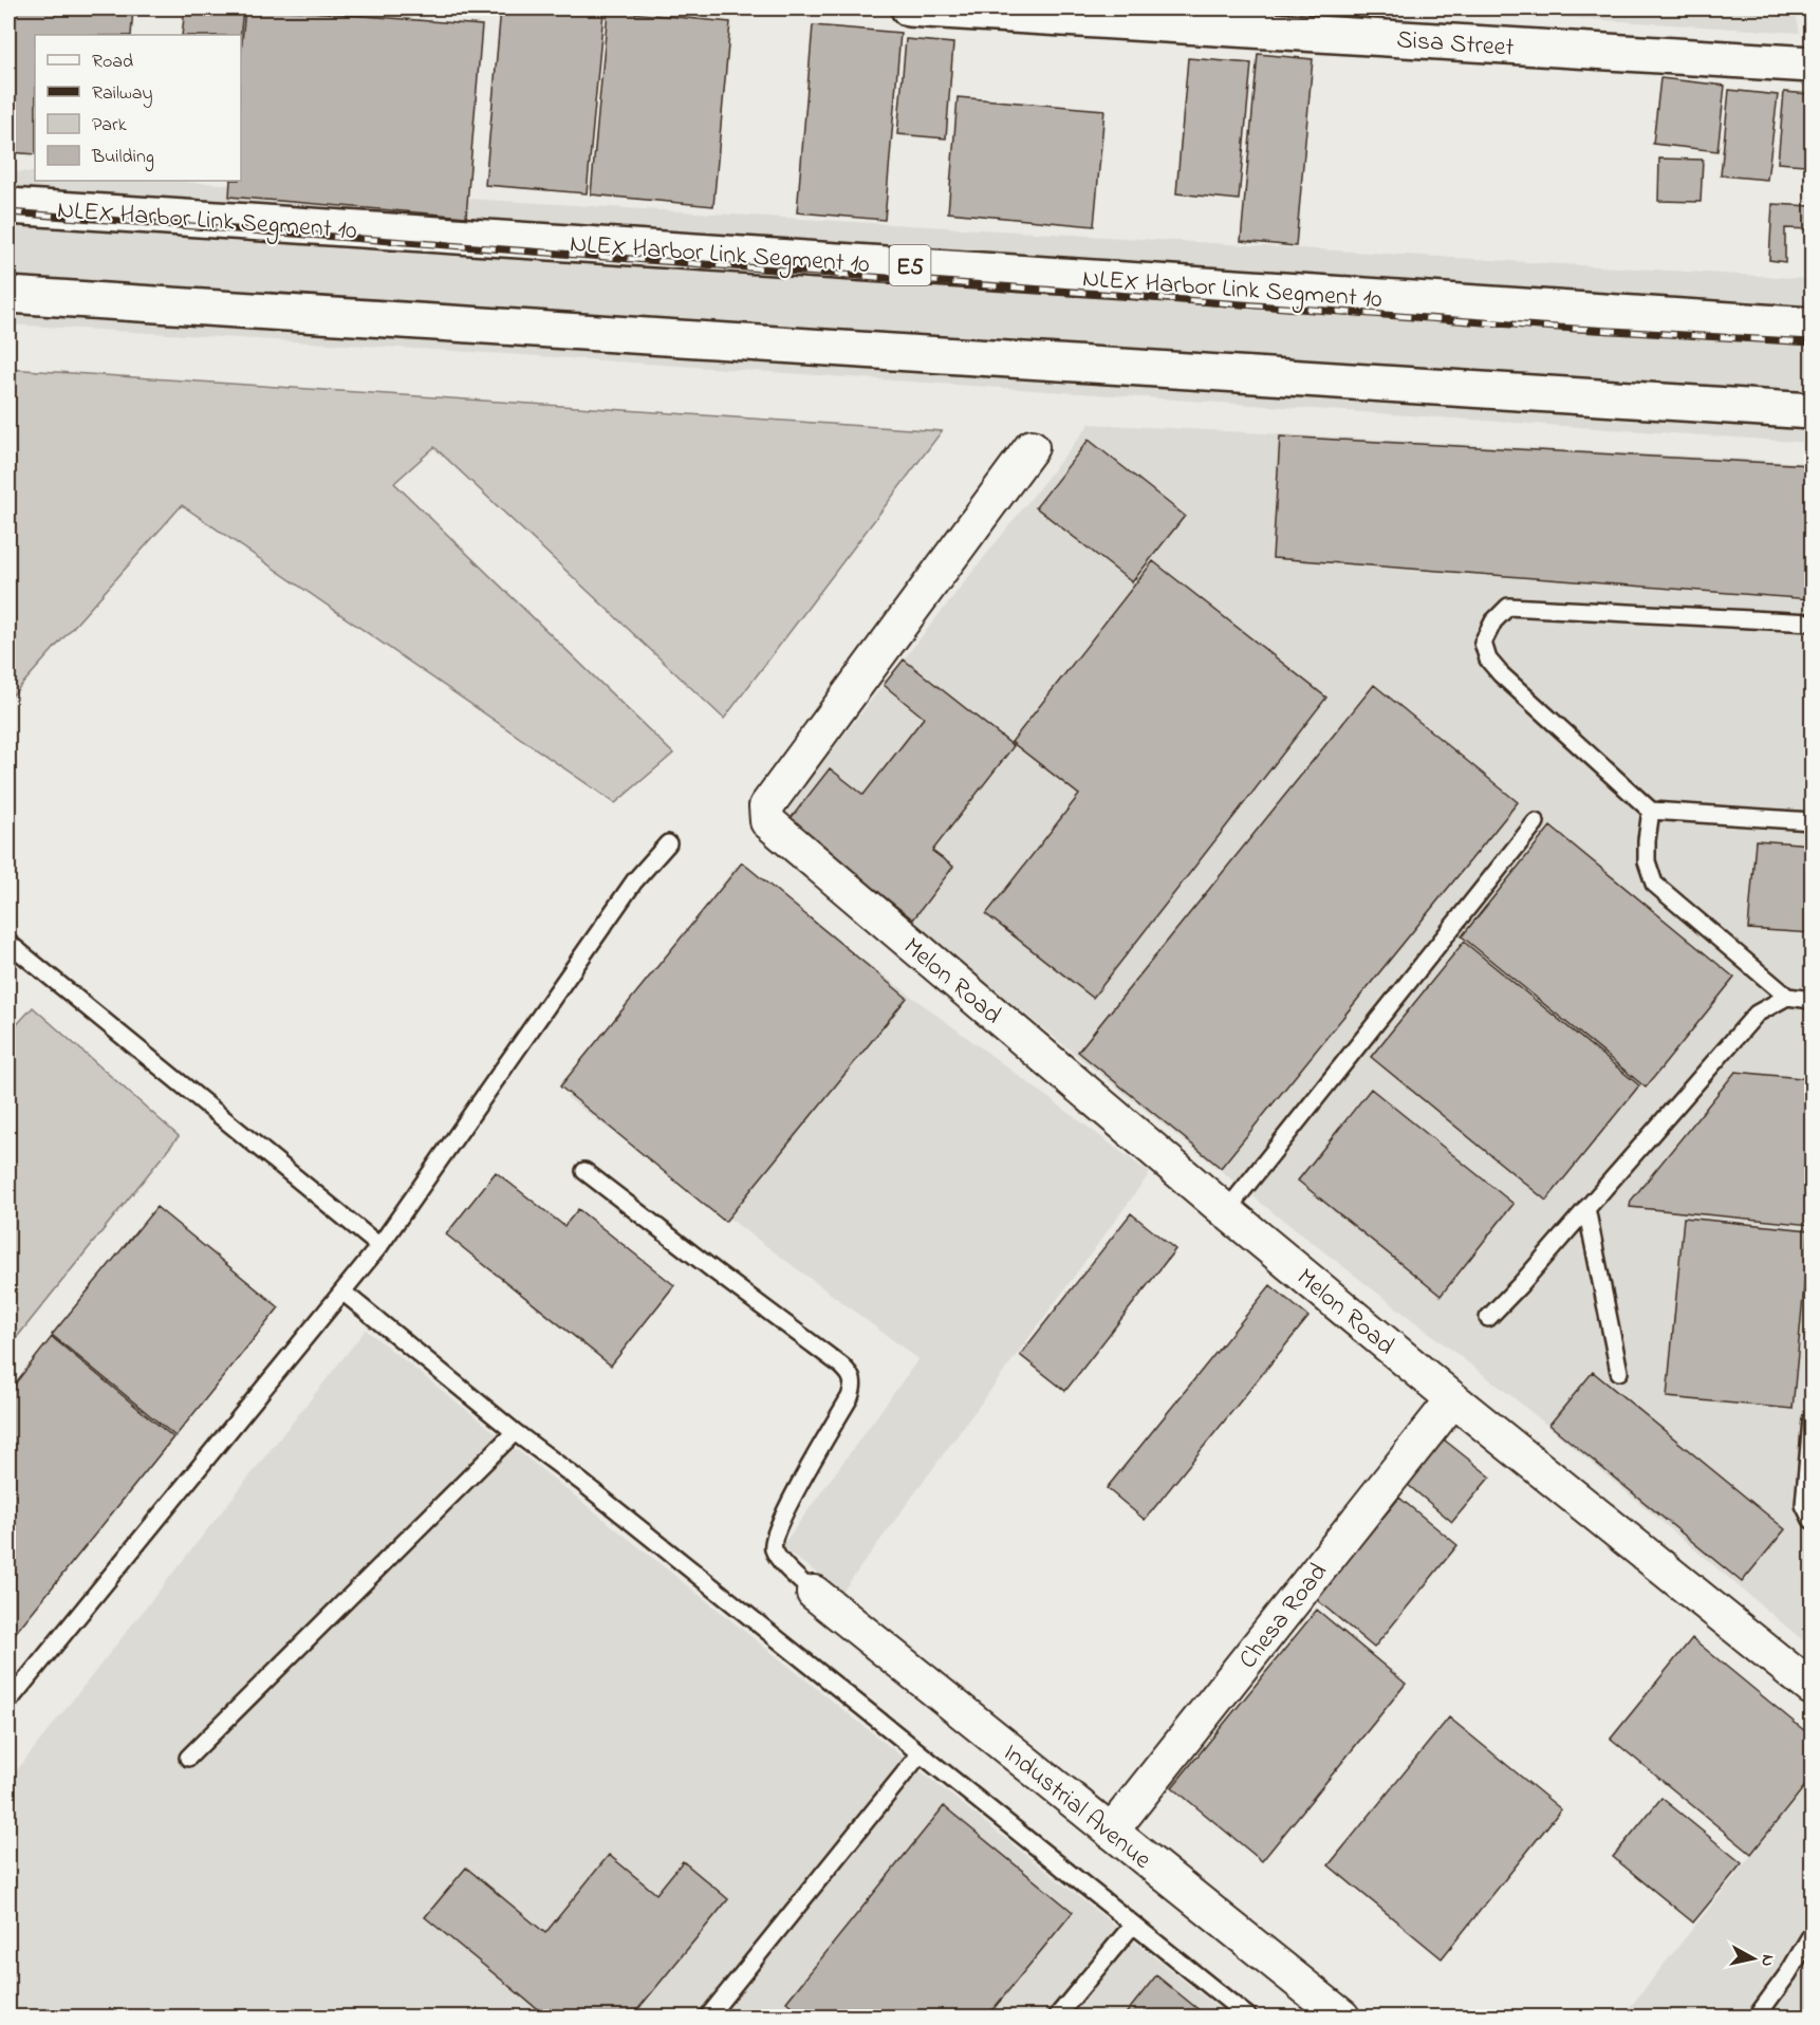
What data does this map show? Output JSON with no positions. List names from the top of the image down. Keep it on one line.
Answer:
{"streets":{"main road":["Sisa Street","NLEX Harbor Link Segment 10","E5"],"street":["Melon Road","Chesa Road","Industrial Avenue"]},"crossings":[["Melon Road","Chesa Road"],["Chesa Road","Industrial Avenue"]],"legend":["Road","Railway","Park","Building"],"north":"right"}
